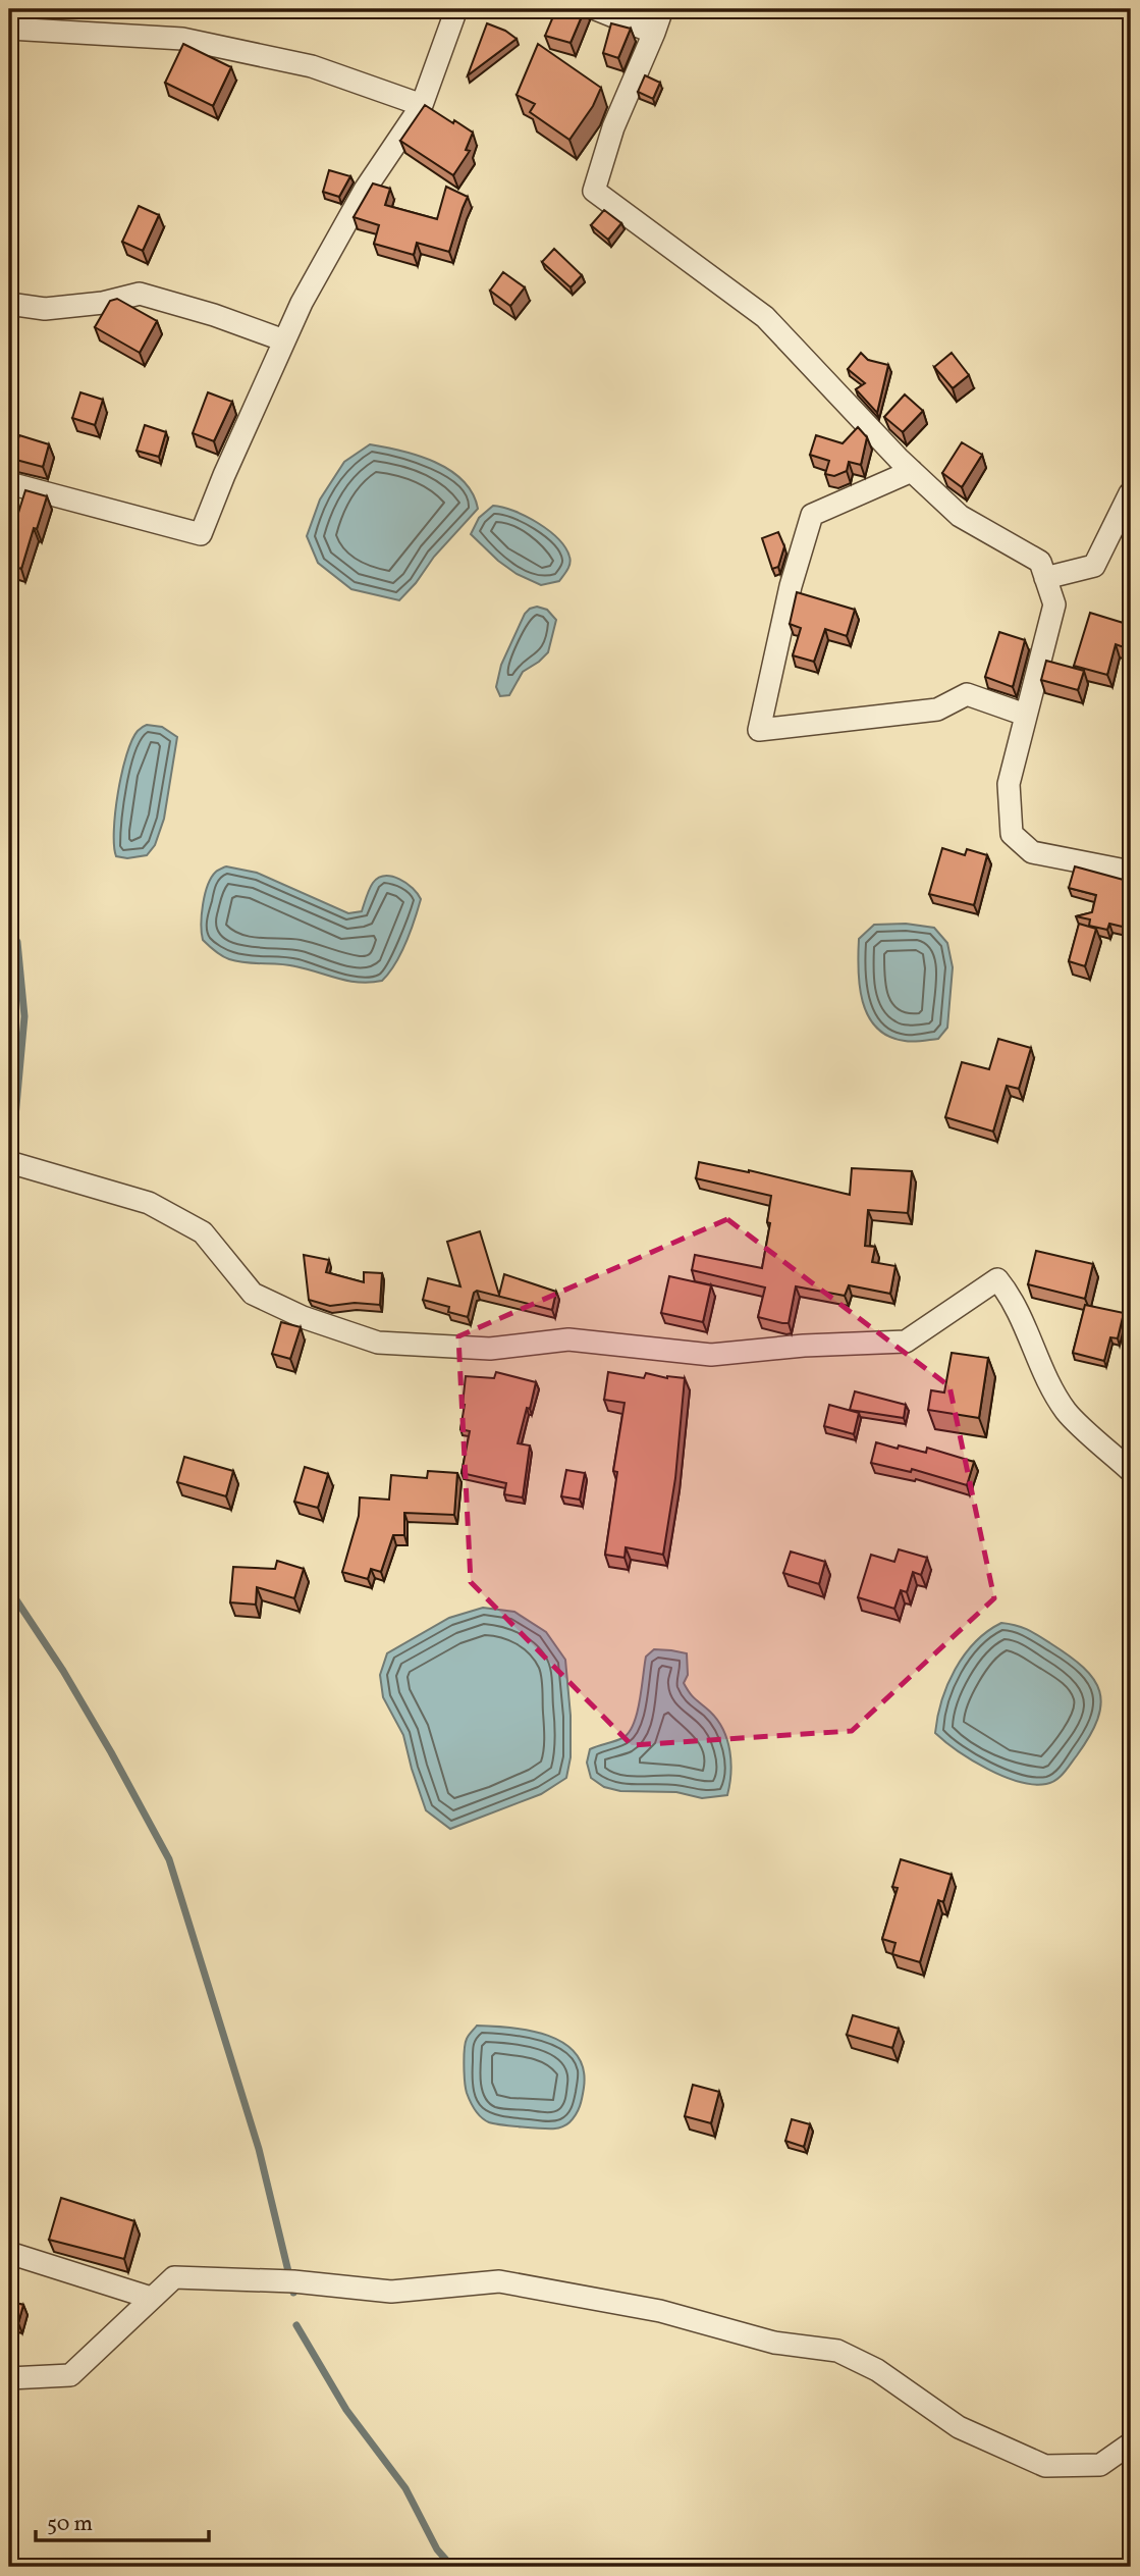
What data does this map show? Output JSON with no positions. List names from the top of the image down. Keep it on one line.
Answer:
{"scale_bar":"50 m"}
